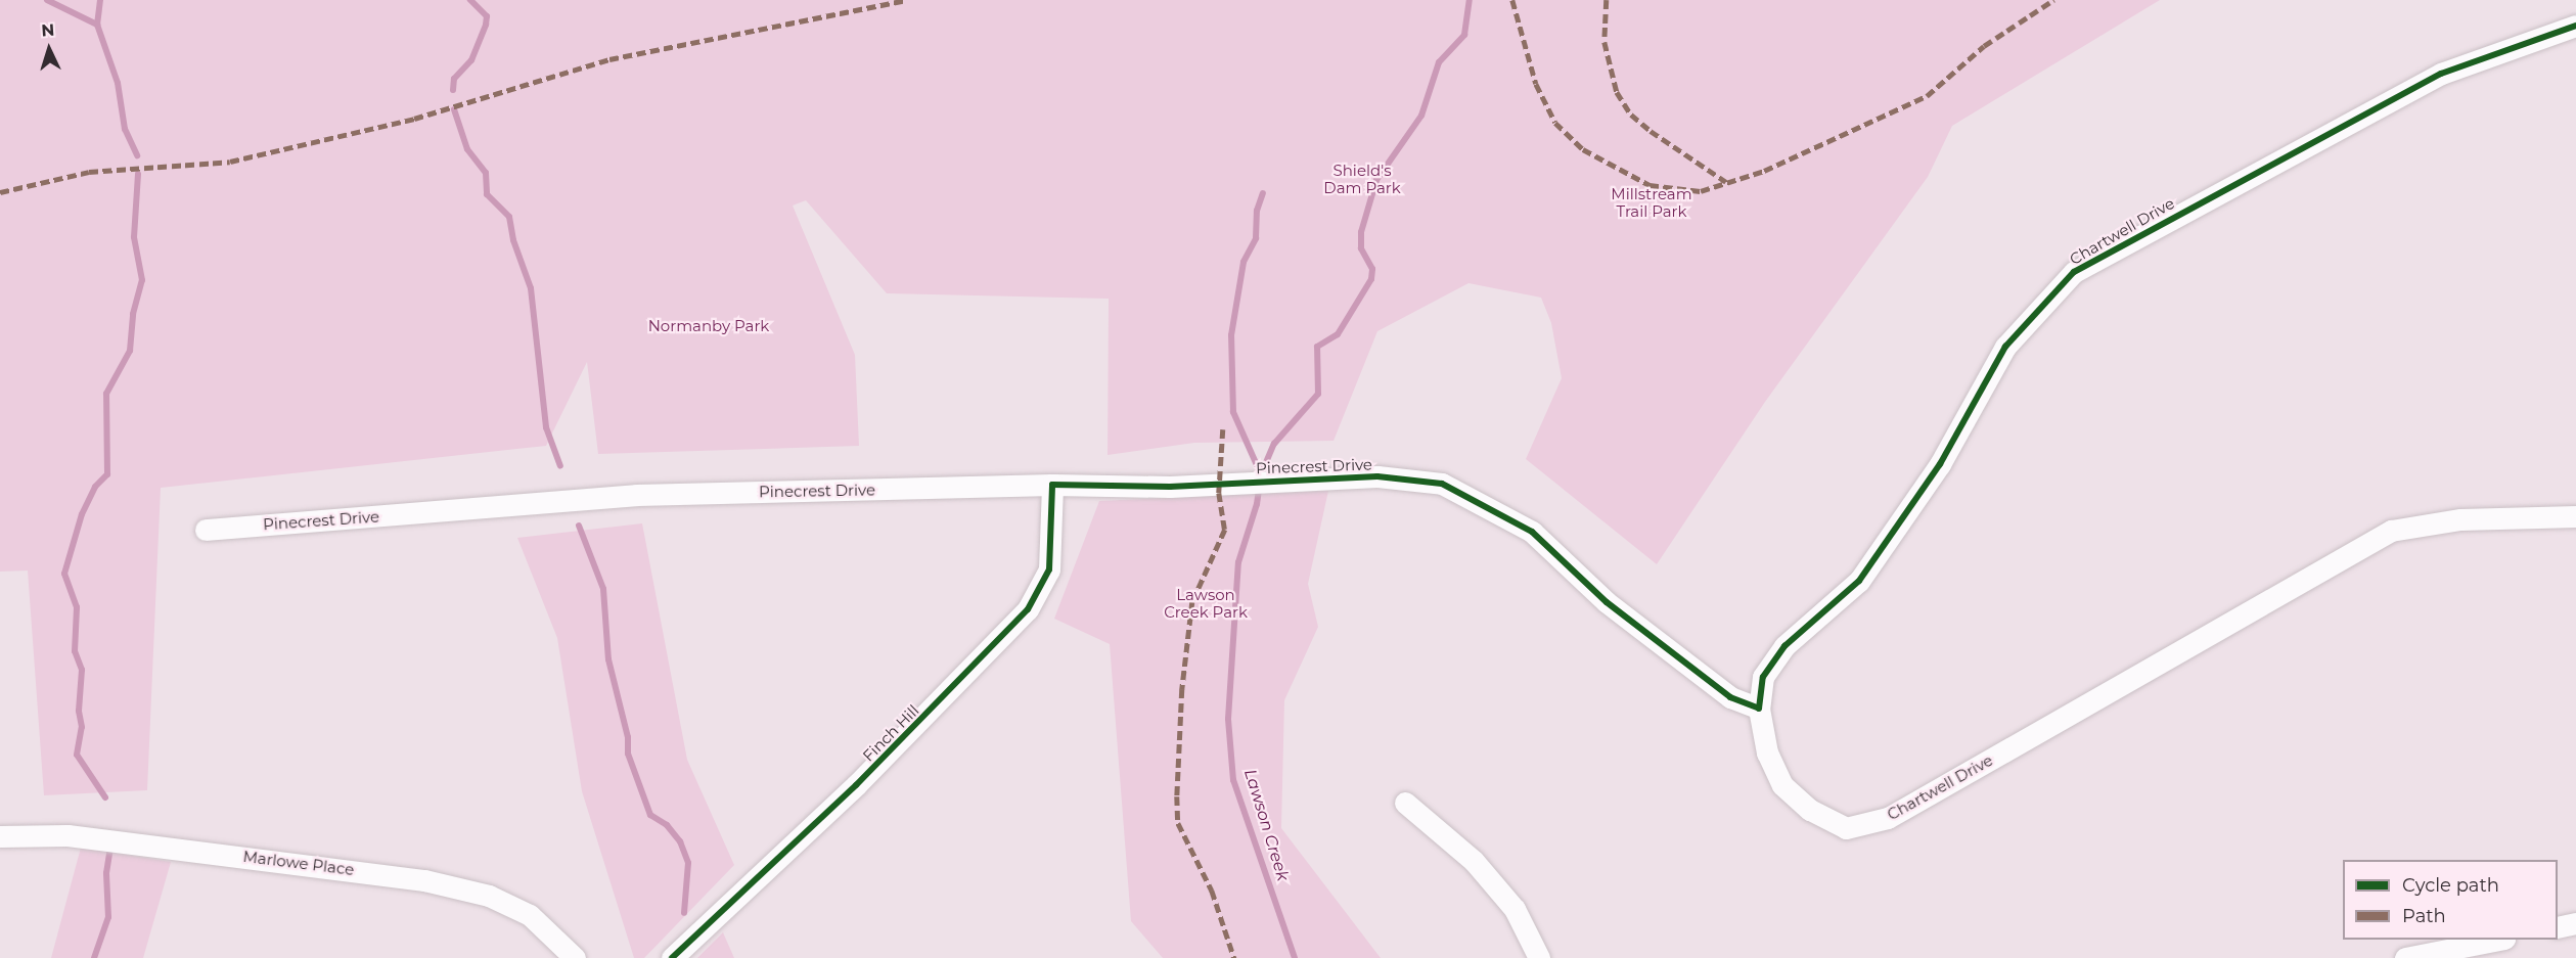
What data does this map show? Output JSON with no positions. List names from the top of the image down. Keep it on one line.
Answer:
{"streets":{"street":["Chartwell Drive","Pinecrest Drive","Finch Hill","Marlowe Place"]},"crossings":[["Chartwell Drive","Pinecrest Drive"],["Pinecrest Drive","Finch Hill"]],"water":["Lawson Creek"],"parks":["Shield's Dam Park","Millstream Trail Park","Normanby Park","Lawson Creek Park"],"legend":["Cycle path","Path"],"north":"top"}
